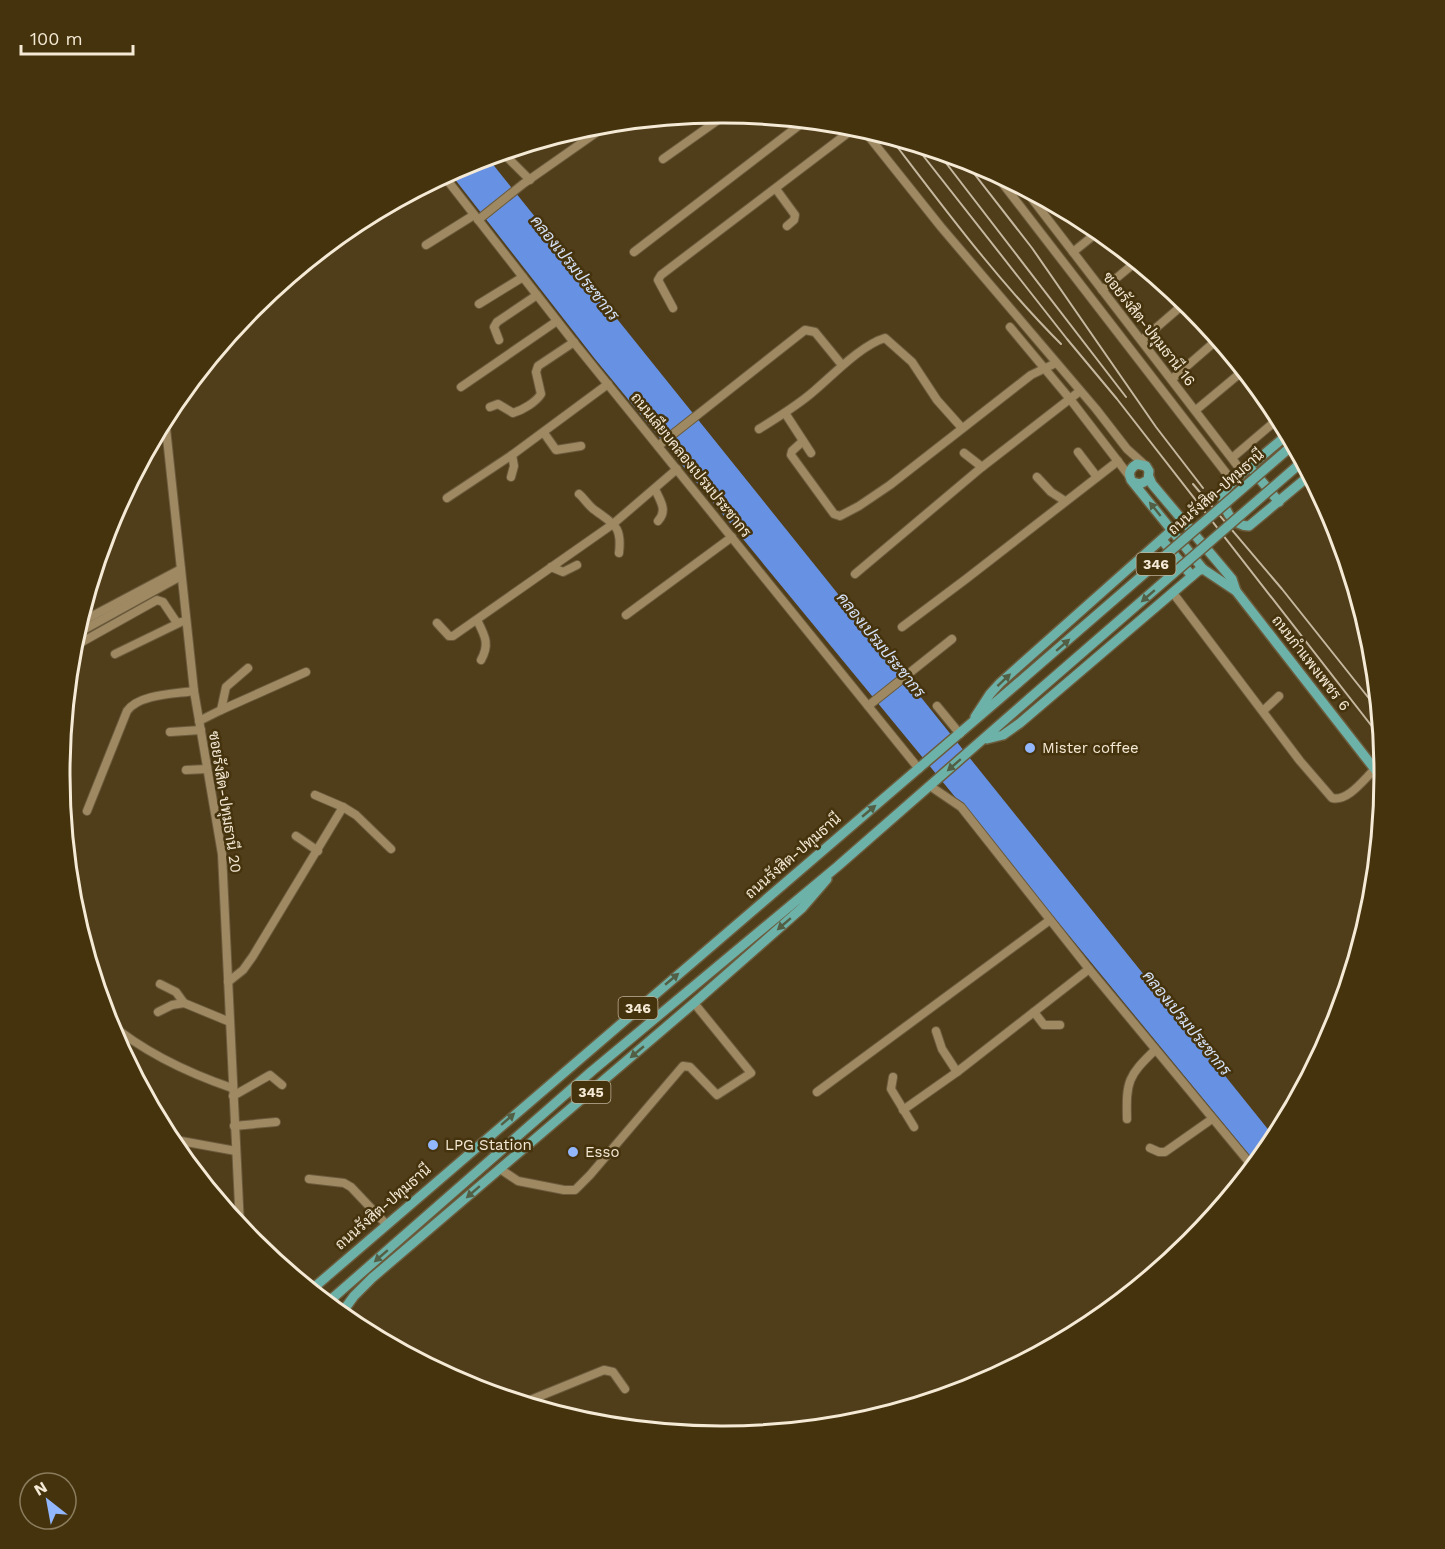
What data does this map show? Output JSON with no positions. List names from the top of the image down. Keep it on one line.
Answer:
{"streets":{"main road":["ถนนรังสิต-ปทุมธานี","346","ถนนกำแพงเพชร 6","345"],"street":["ซอยรังสิต-ปทุมธานี 16","ถนนเลียบคลองเปรมประชากร","ซอยรังสิต-ปทุมธานี 20"]},"crossings":[["ถนนเลียบคลองเปรมประชากร","ถนนรังสิต-ปทุมธานี"],["346","345"]],"water":["คลองเปรมประชากร"],"places":["Mister coffee","LPG Station","Esso"],"scale_bar":"100 m","north":"top left"}
